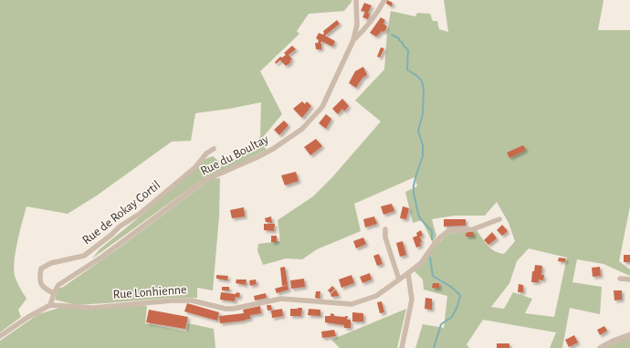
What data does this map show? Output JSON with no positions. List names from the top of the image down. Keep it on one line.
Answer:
{"streets":{"street":["Rue du Boultay","Rue de Rokay Cortil","Rue Lonhienne"]},"crossings":[["Rue du Boultay","Rue de Rokay Cortil"],["Rue du Boultay","Rue Lonhienne"]]}
